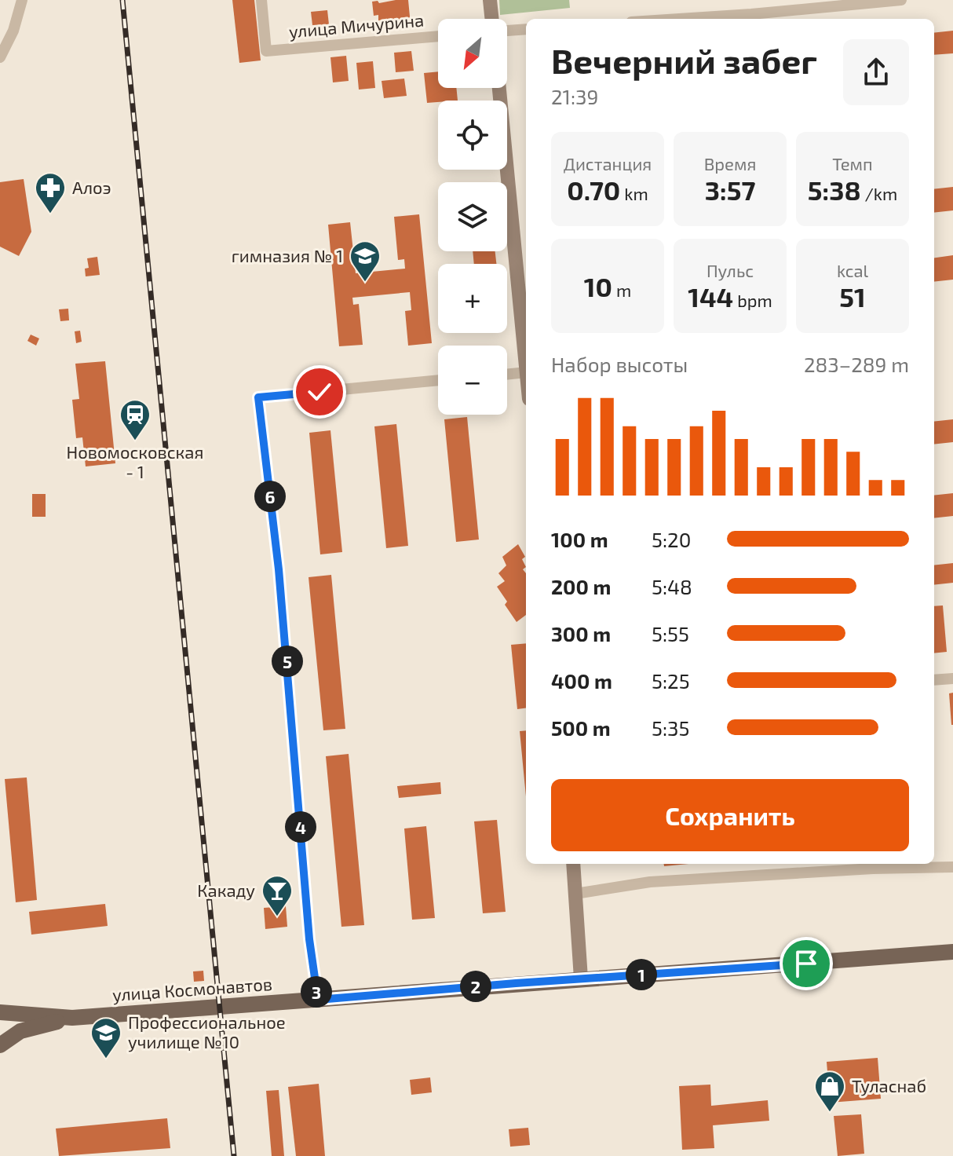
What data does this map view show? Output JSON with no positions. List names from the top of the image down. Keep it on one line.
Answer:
{"streets":{"main road":["улица Космонавтов"],"street":["улица Мичурина"]},"places":{"pharmacy":["Алоэ"],"school or university":["гимназия № 1","Профессиональное училище №10"],"station":["Новомосковская - 1"],"bar":["Какаду"],"shop":["Туласнаб"]},"north":"bottom left","page":{"map_buttons":["+","−"],"heading":["Вечерний забег","21:39"],"stats":[["Дистанция","0.70 km"],["Время","3:57"],["Темп","5:38 /km"],["10 m"],["Пульс","144 bpm"],["kcal","51"]],"chart":["Набор высоты","283–289 m"],"pins":["6","5","4","1","2","3"],"list":[{"name":"100 m","note":"5:20"},{"name":"200 m","note":"5:48"},{"name":"300 m","note":"5:55"},{"name":"400 m","note":"5:25"},{"name":"500 m","note":"5:35"}],"buttons":"Сохранить"}}
